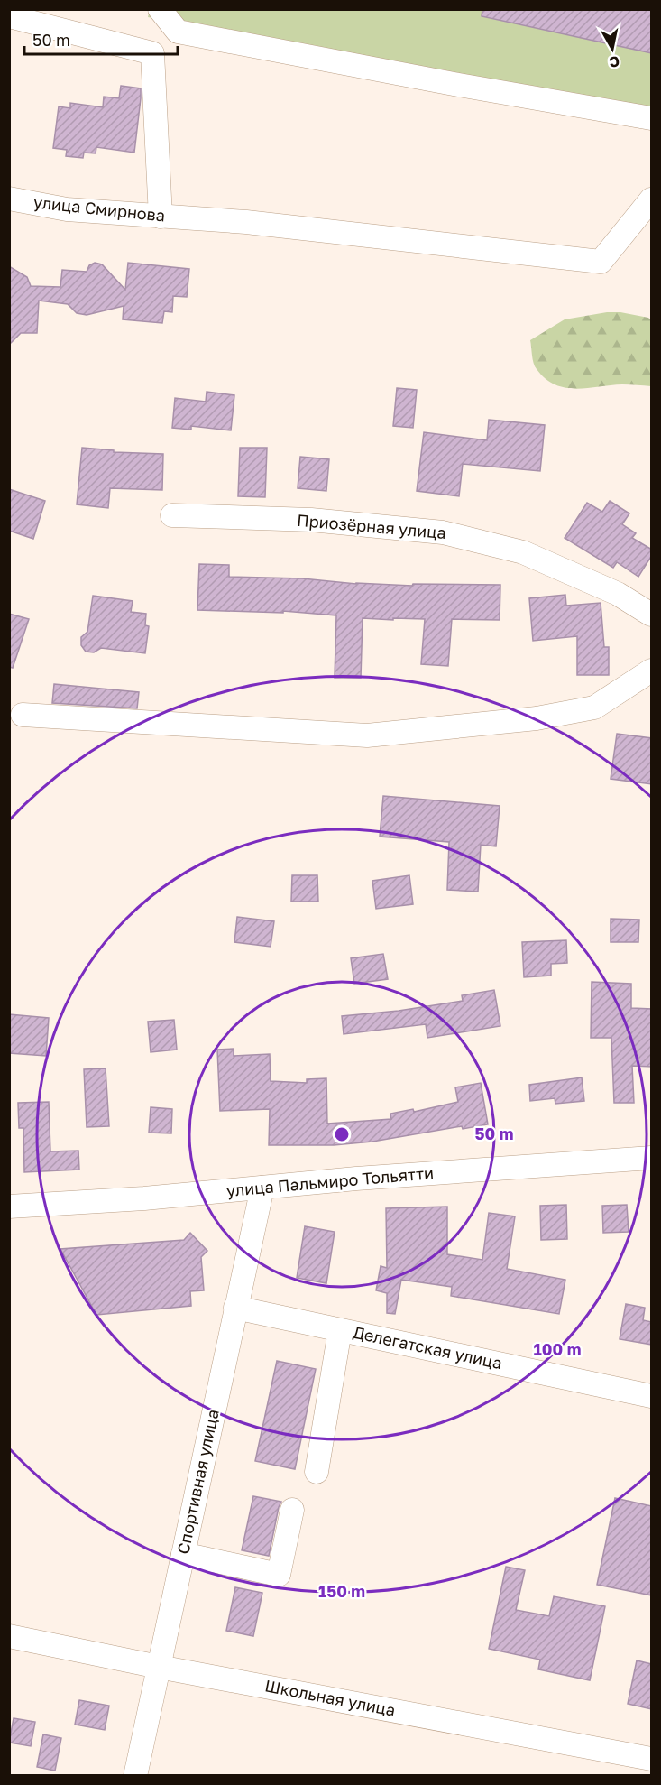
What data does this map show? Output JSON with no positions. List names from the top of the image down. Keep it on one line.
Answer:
{"streets":{"street":["улица Смирнова","Приозёрная улица","улица Пальмиро Тольятти","Делегатская улица","Спортивная улица","Школьная улица"]},"crossings":[["улица Пальмиро Тольятти","Спортивная улица"],["Делегатская улица","Спортивная улица"],["Спортивная улица","Школьная улица"]],"scale_bar":"50 m","north":"bottom","rings":["50 m","100 m","150 m"]}
